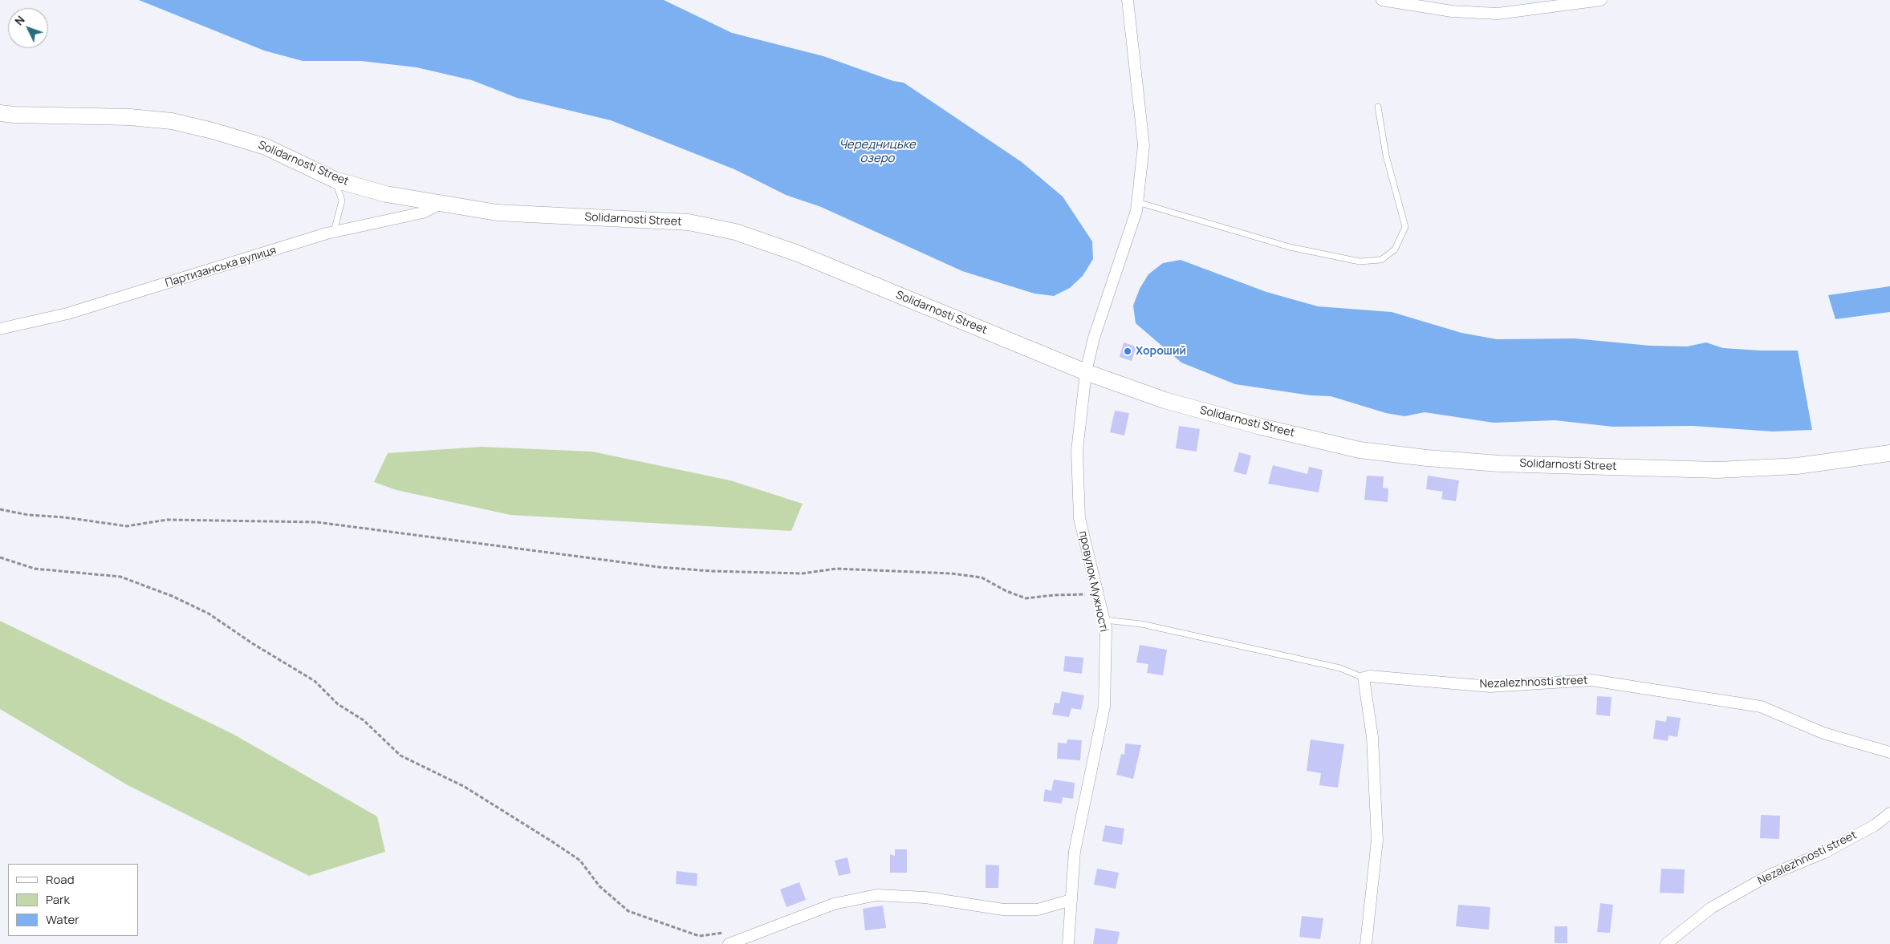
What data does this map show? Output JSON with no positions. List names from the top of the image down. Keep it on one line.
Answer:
{"streets":{"main road":["Solidarnosti Street"],"street":["Партизанська вулиця","провулок Мужності","Nezalezhnosti street"]},"crossings":[["Solidarnosti Street","Партизанська вулиця"],["Solidarnosti Street","провулок Мужності"]],"water":["Чередницьке озеро"],"places":["Хороший"],"legend":["Road","Park","Water"],"north":"top left"}
